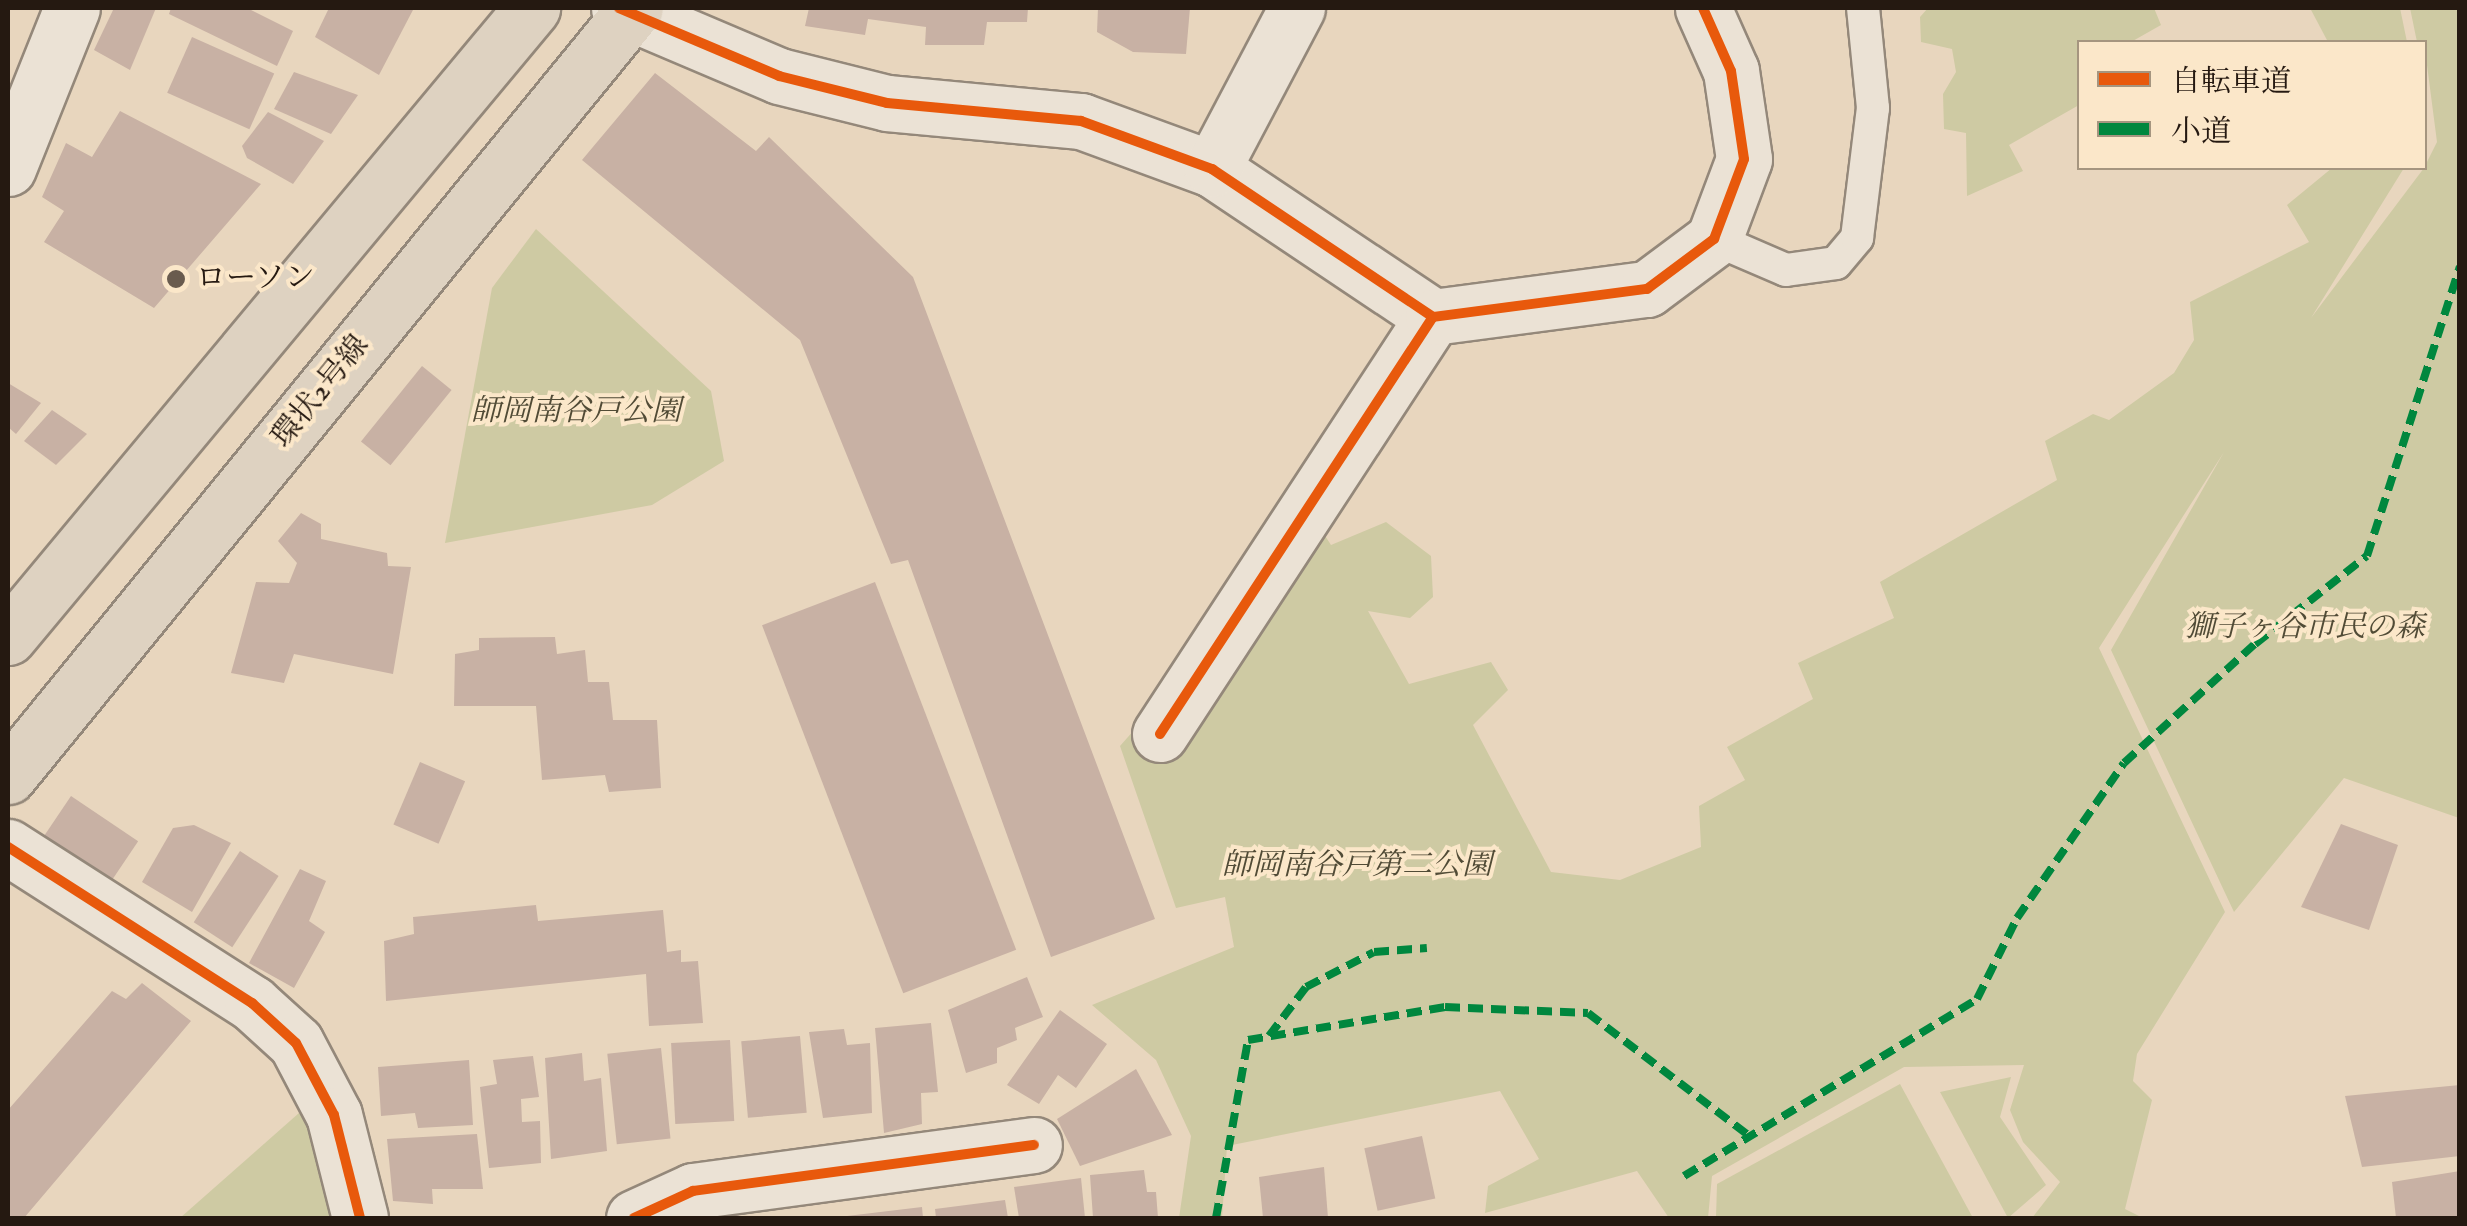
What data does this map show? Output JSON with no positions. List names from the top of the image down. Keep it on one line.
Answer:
{"streets":{"main road":["環状2号線"]},"parks":["師岡南谷戸公園","獅子ヶ谷市民の森","師岡南谷戸第二公園"],"places":["ローソン"],"legend":["自転車道","小道"]}
